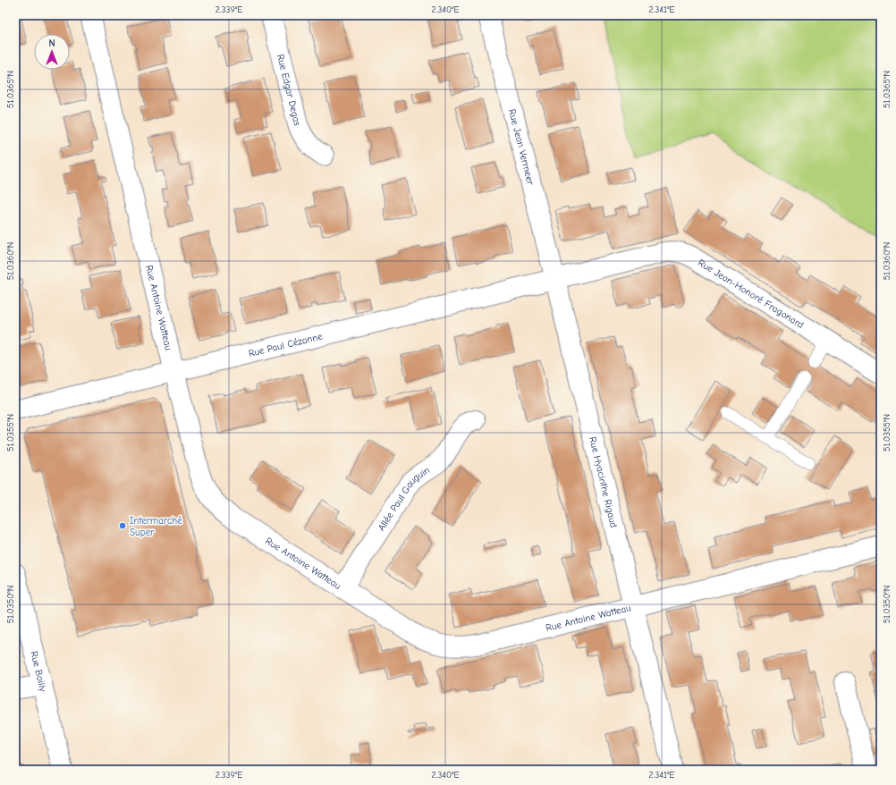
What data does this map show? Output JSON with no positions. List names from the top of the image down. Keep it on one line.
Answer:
{"streets":{"street":["Rue Edgar Degas","Rue Jean Vermeer","Rue Jean-Honoré Fragonard","Rue Antoine Watteau","Rue Paul Cézanne","Rue Hyacinthe Rigaud","Allée Paul Gauguin","Rue Boilly"]},"crossings":[["Rue Jean Vermeer","Rue Jean-Honoré Fragonard"],["Rue Jean Vermeer","Rue Paul Cézanne"],["Rue Jean Vermeer","Rue Hyacinthe Rigaud"],["Rue Jean-Honoré Fragonard","Rue Paul Cézanne"],["Rue Jean-Honoré Fragonard","Rue Hyacinthe Rigaud"],["Rue Antoine Watteau","Rue Paul Cézanne"],["Rue Antoine Watteau","Rue Hyacinthe Rigaud"],["Rue Antoine Watteau","Allée Paul Gauguin"],["Rue Paul Cézanne","Rue Hyacinthe Rigaud"]],"places":["Intermarché Super"],"north":"top","coordinates":["2.339°E","2.340°E","2.341°E","51.0365°N","51.0360°N","51.0355°N","51.0350°N"]}
